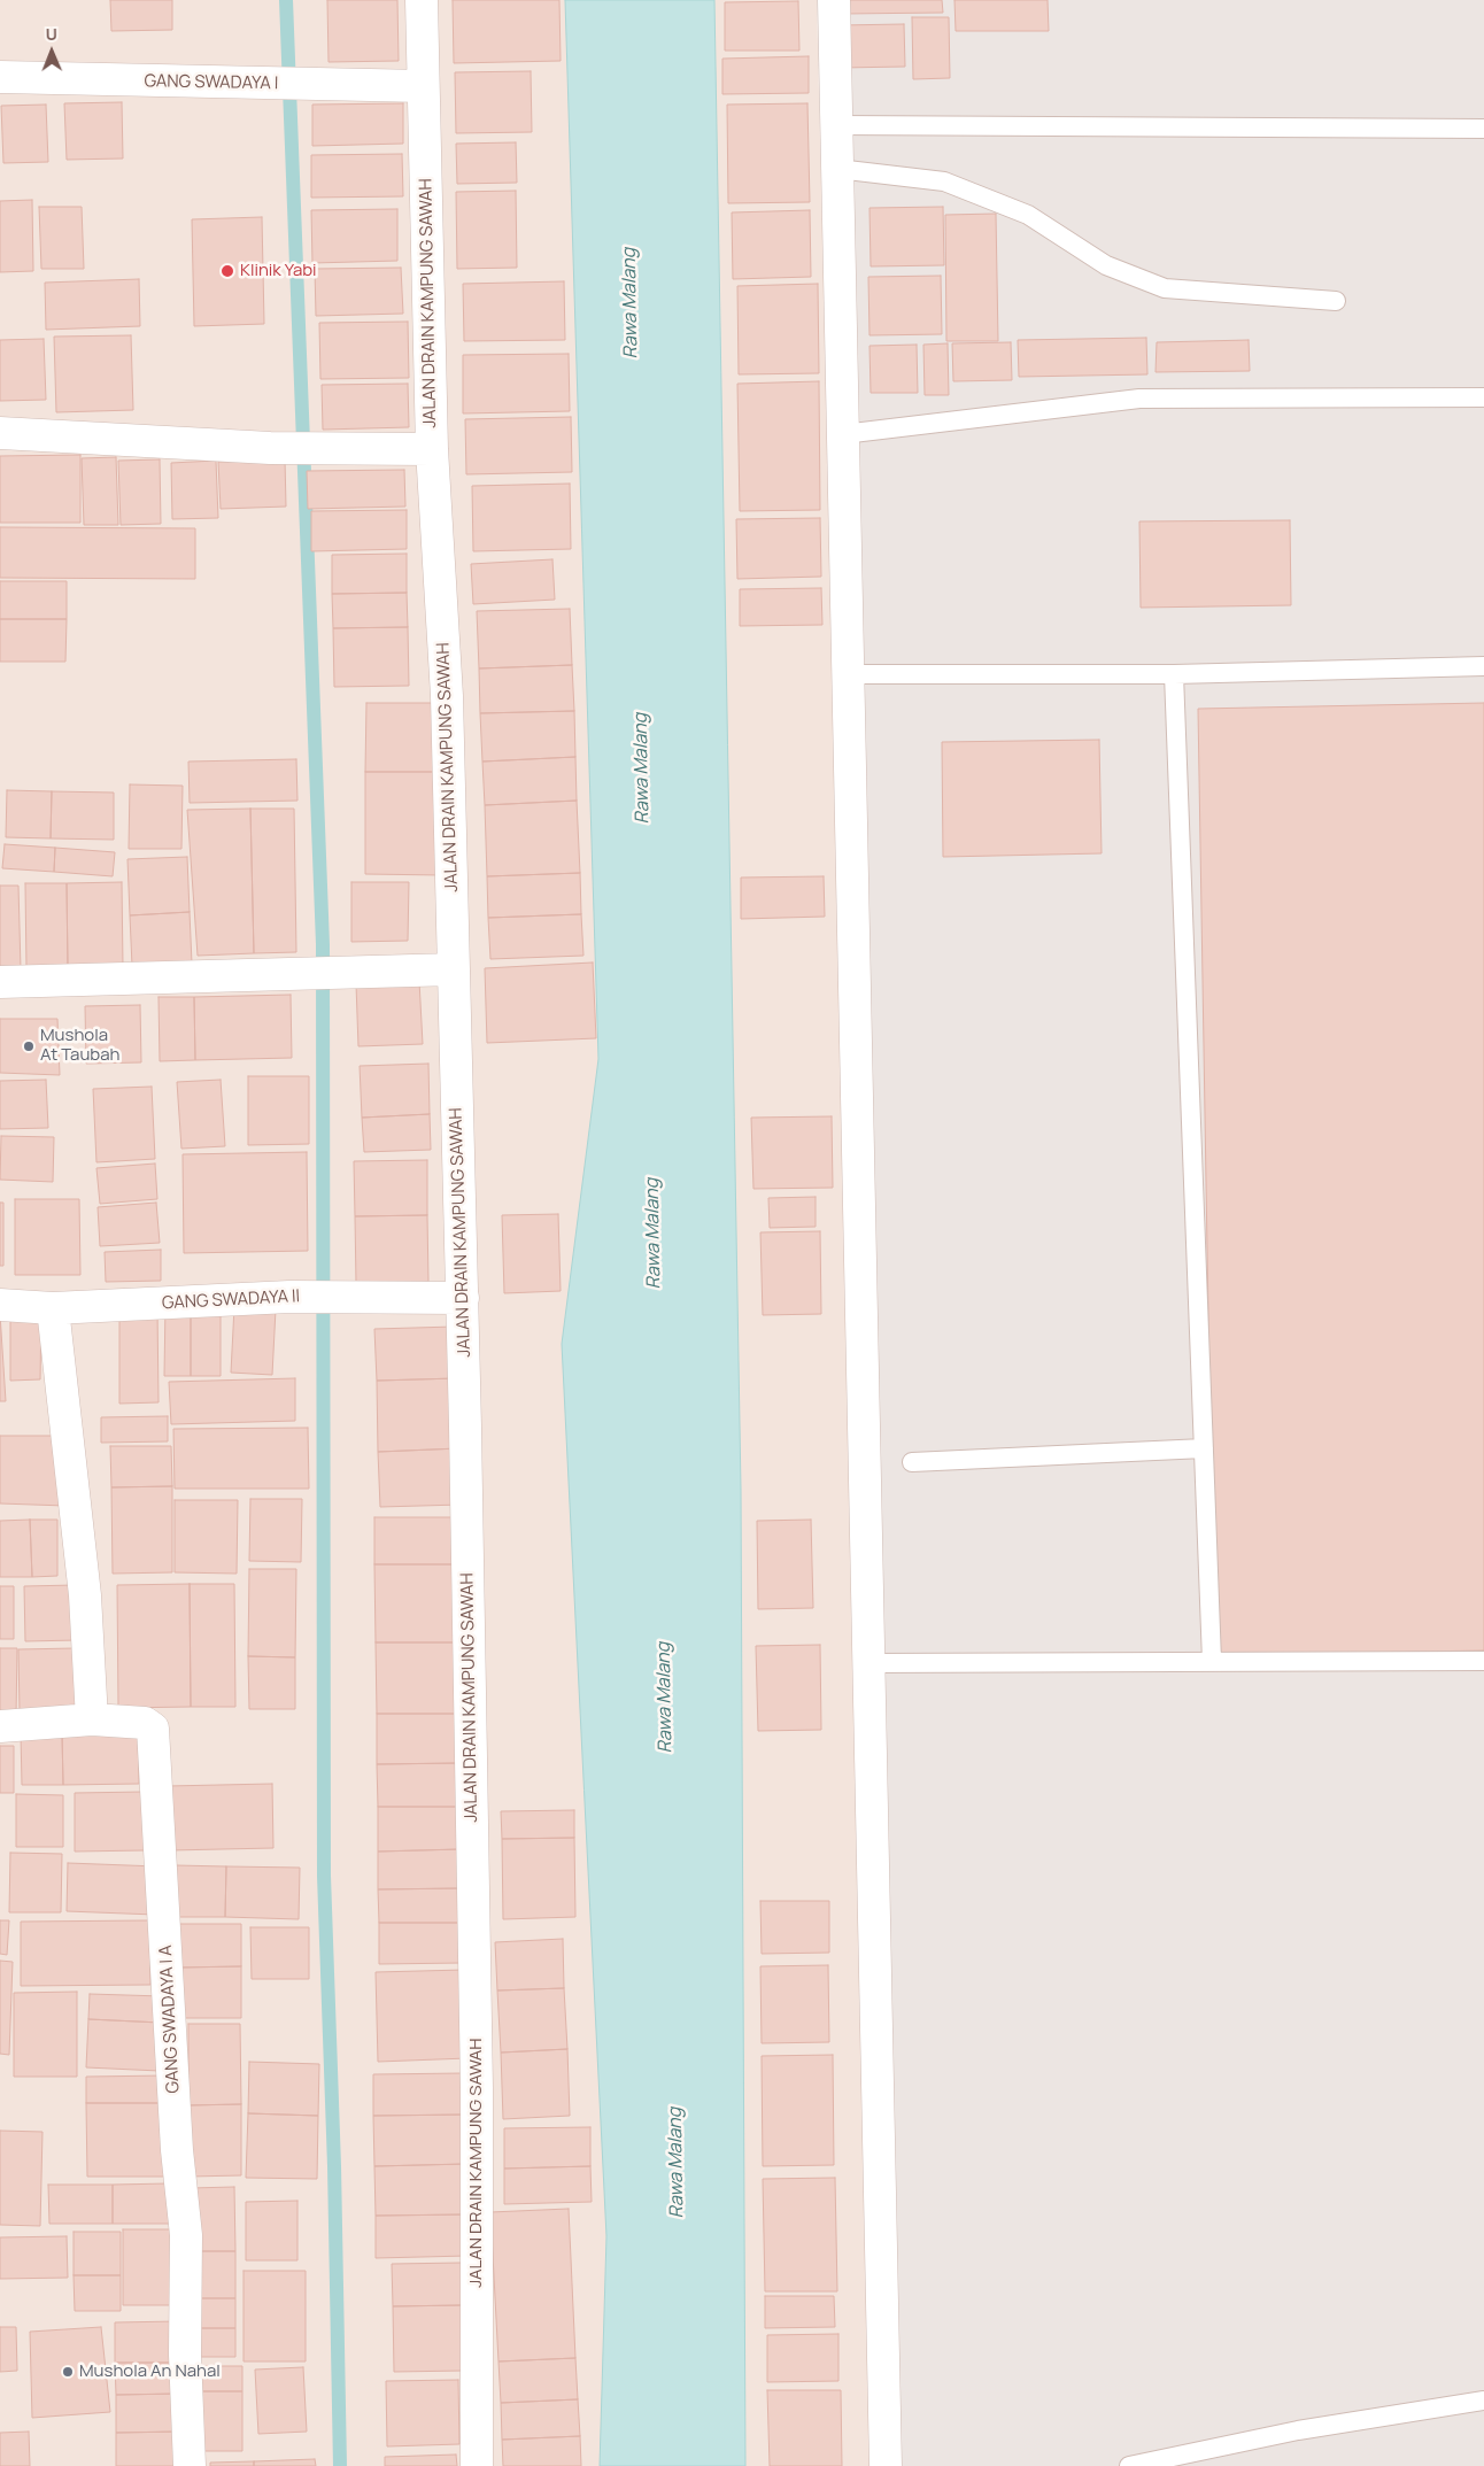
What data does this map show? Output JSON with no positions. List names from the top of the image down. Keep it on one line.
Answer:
{"streets":{"street":["GANG SWADAYA I","JALAN DRAIN KAMPUNG SAWAH","GANG SWADAYA II","GANG SWADAYA I A"]},"crossings":[["GANG SWADAYA I","JALAN DRAIN KAMPUNG SAWAH"],["JALAN DRAIN KAMPUNG SAWAH","GANG SWADAYA II"]],"water":["Rawa Malang"],"places":["Klinik Yabi","Mushola At Taubah","Mushola An Nahal"],"north":"top"}
